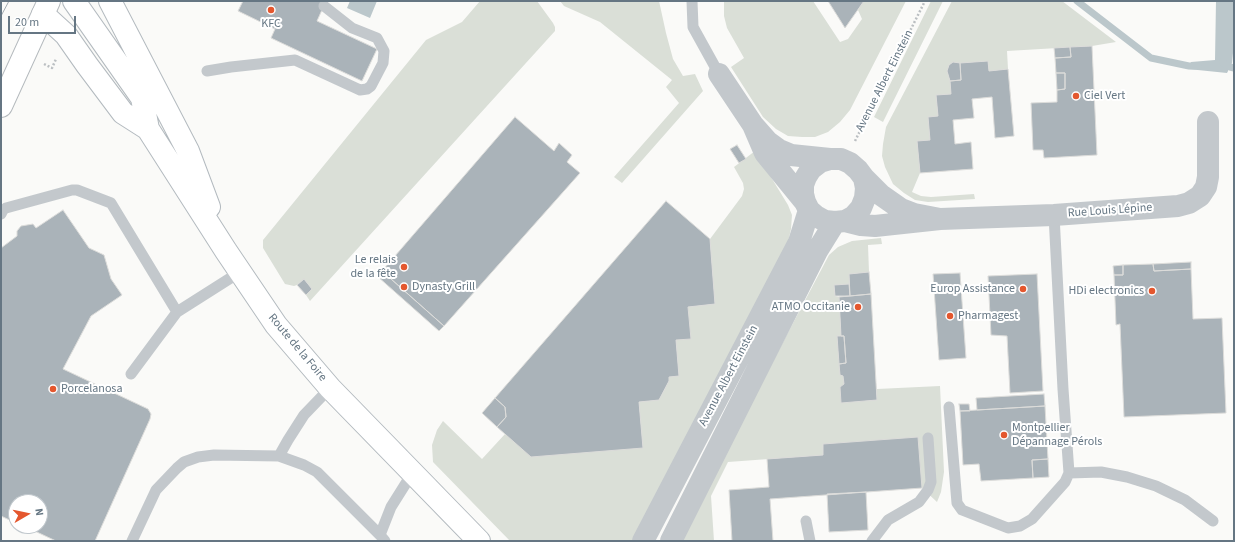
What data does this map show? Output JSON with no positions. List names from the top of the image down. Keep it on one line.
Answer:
{"streets":{"street":["Avenue Albert Einstein","Rue Louis Lépine","Route de la Foire"]},"crossings":[["Avenue Albert Einstein","Rue Louis Lépine"]],"places":["KFC","Ciel Vert","Le relais de la fête","Dynasty Grill","Europ Assistance","HDi electronics","ATMO Occitanie","Pharmagest","Porcelanosa","Montpellier Dépannage Pérols"],"scale_bar":"20 m","north":"right"}
